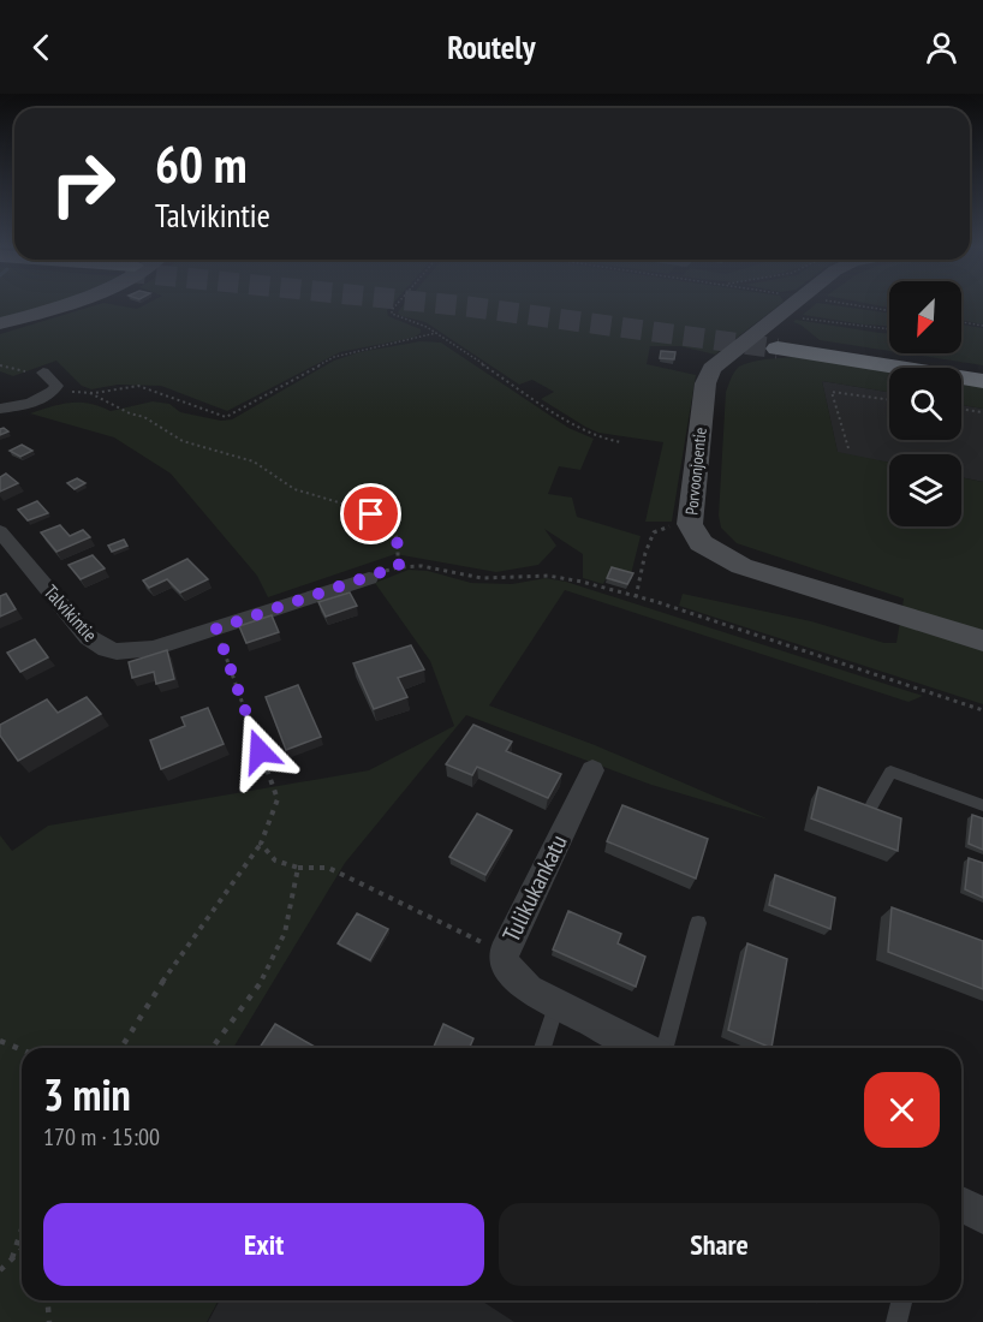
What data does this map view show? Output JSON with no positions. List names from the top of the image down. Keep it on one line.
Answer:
{"streets":{"street":["Porvoonjoentie","Talvikintie","Tulikukankatu"]},"north":"bottom left","page":{"header":"Routely","turn":["60 m","Talvikintie"],"heading":["3 min","170 m · 15:00"],"buttons":["Exit","Share"]}}
